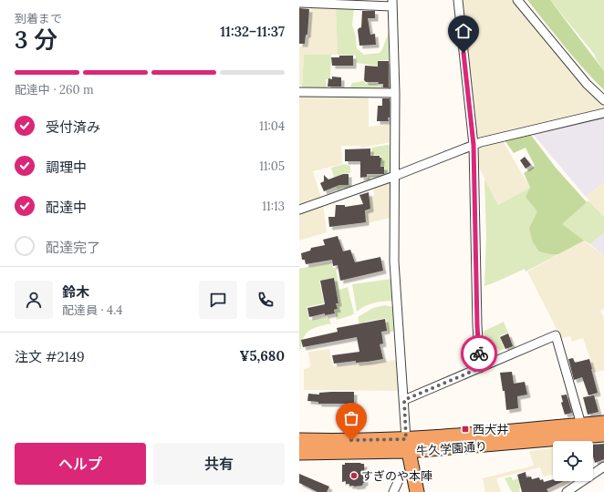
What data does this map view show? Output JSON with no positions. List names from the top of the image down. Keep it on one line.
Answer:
{"streets":{"highway":["牛久学園通り"]},"places":{"transit":["西大井"],"other":["すぎのや本陣"]},"page":{"heading":["3 分","到着まで","11:32–11:37"],"panel":["鈴木","配達員 · 4.4","注文 #2149","¥5,680"],"bar":"配達中 · 260 m","list":[["受付済み","11:04"],["調理中","11:05"],["配達中","11:13"],"配達完了"],"buttons":["ヘルプ","共有"]}}
